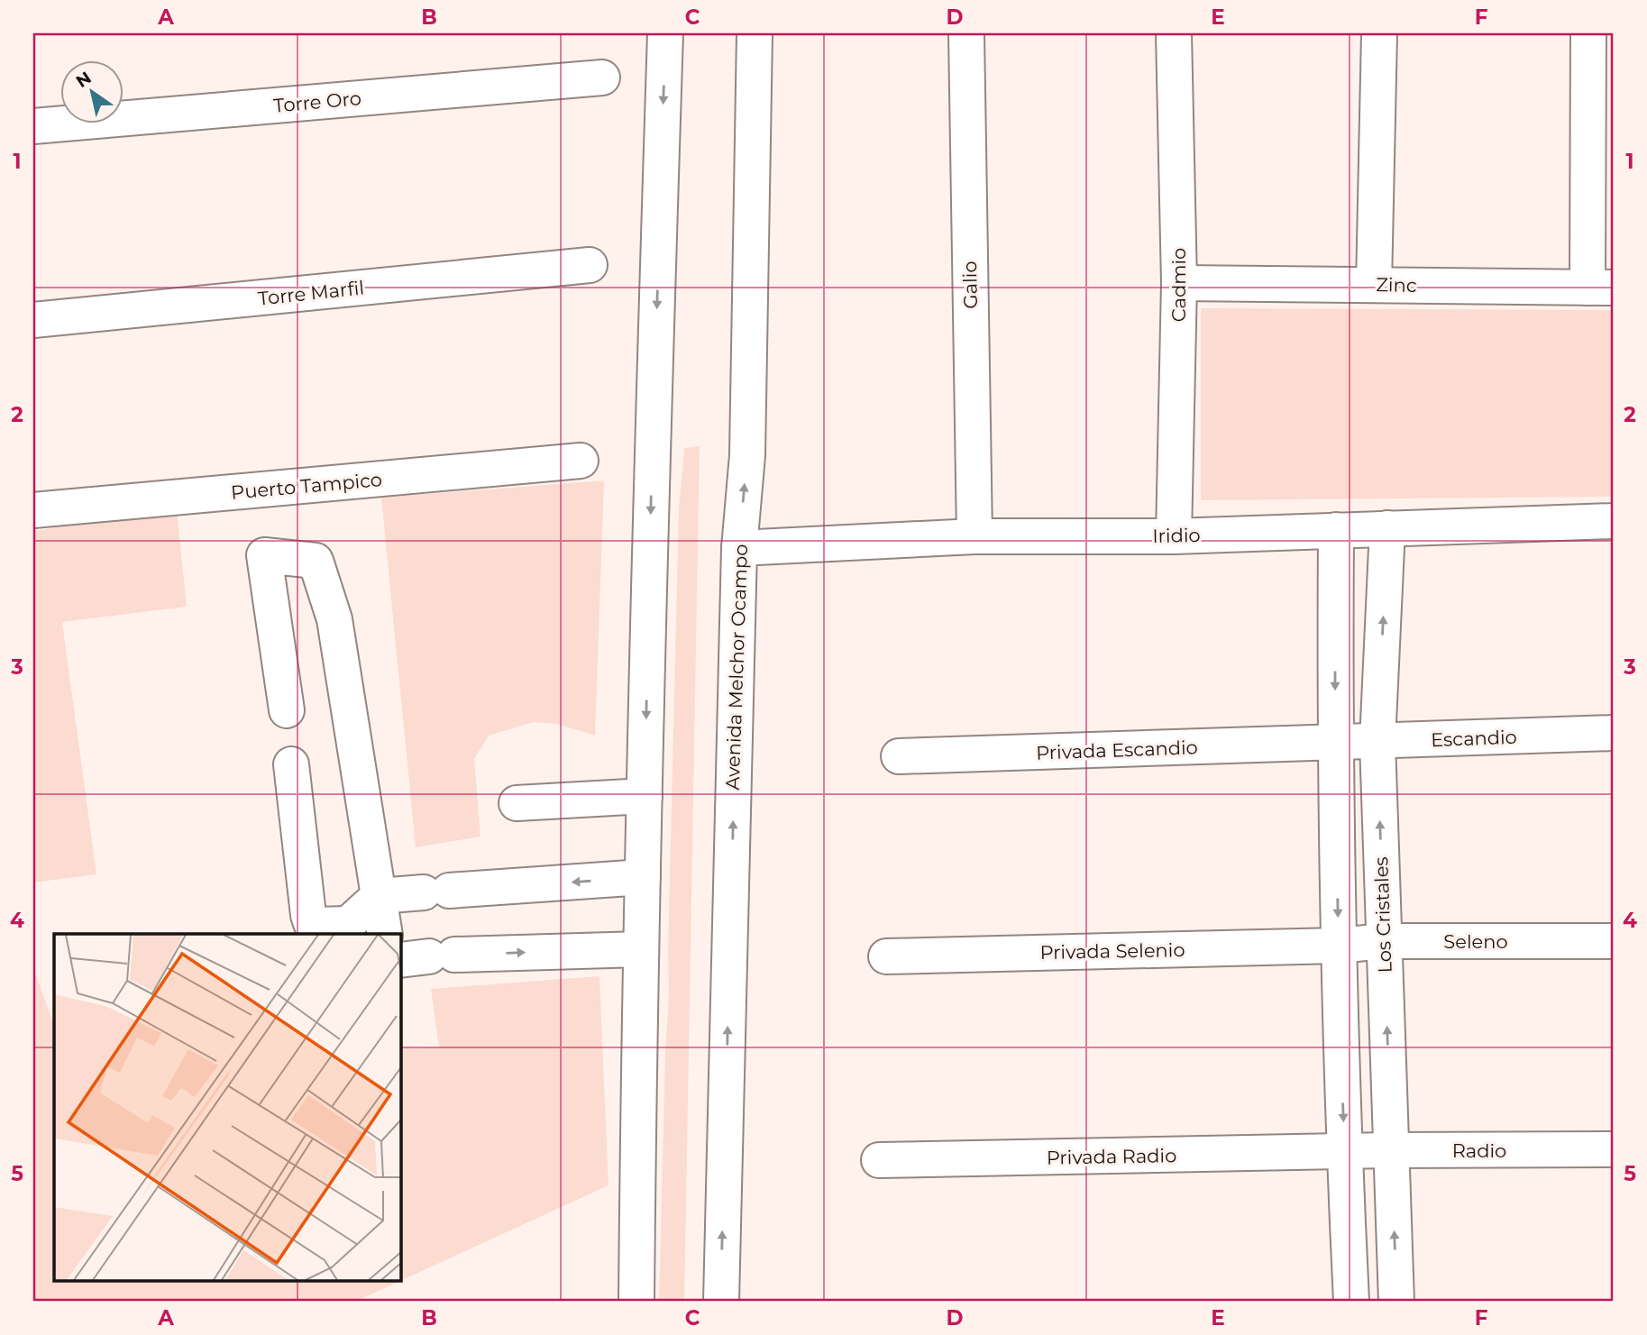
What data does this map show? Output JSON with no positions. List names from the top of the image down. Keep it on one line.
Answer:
{"streets":{"street":["Torre Oro","Galio","Cadmio","Zinc","Torre Marfil","Puerto Tampico","Iridio","Avenida Melchor Ocampo","Escandio","Privada Escandio","Los Cristales","Seleno","Privada Selenio","Radio","Privada Radio"]},"crossings":[["Galio","Iridio"],["Cadmio","Zinc"],["Cadmio","Iridio"],["Iridio","Avenida Melchor Ocampo"],["Iridio","Los Cristales"],["Escandio","Privada Escandio"],["Escandio","Los Cristales"],["Los Cristales","Seleno"],["Los Cristales","Radio"],["Seleno","Privada Selenio"],["Radio","Privada Radio"]],"north":"top left","grid":{"columns":["A","B","C","D","E","F"],"rows":["1","2","3","4","5"]}}
